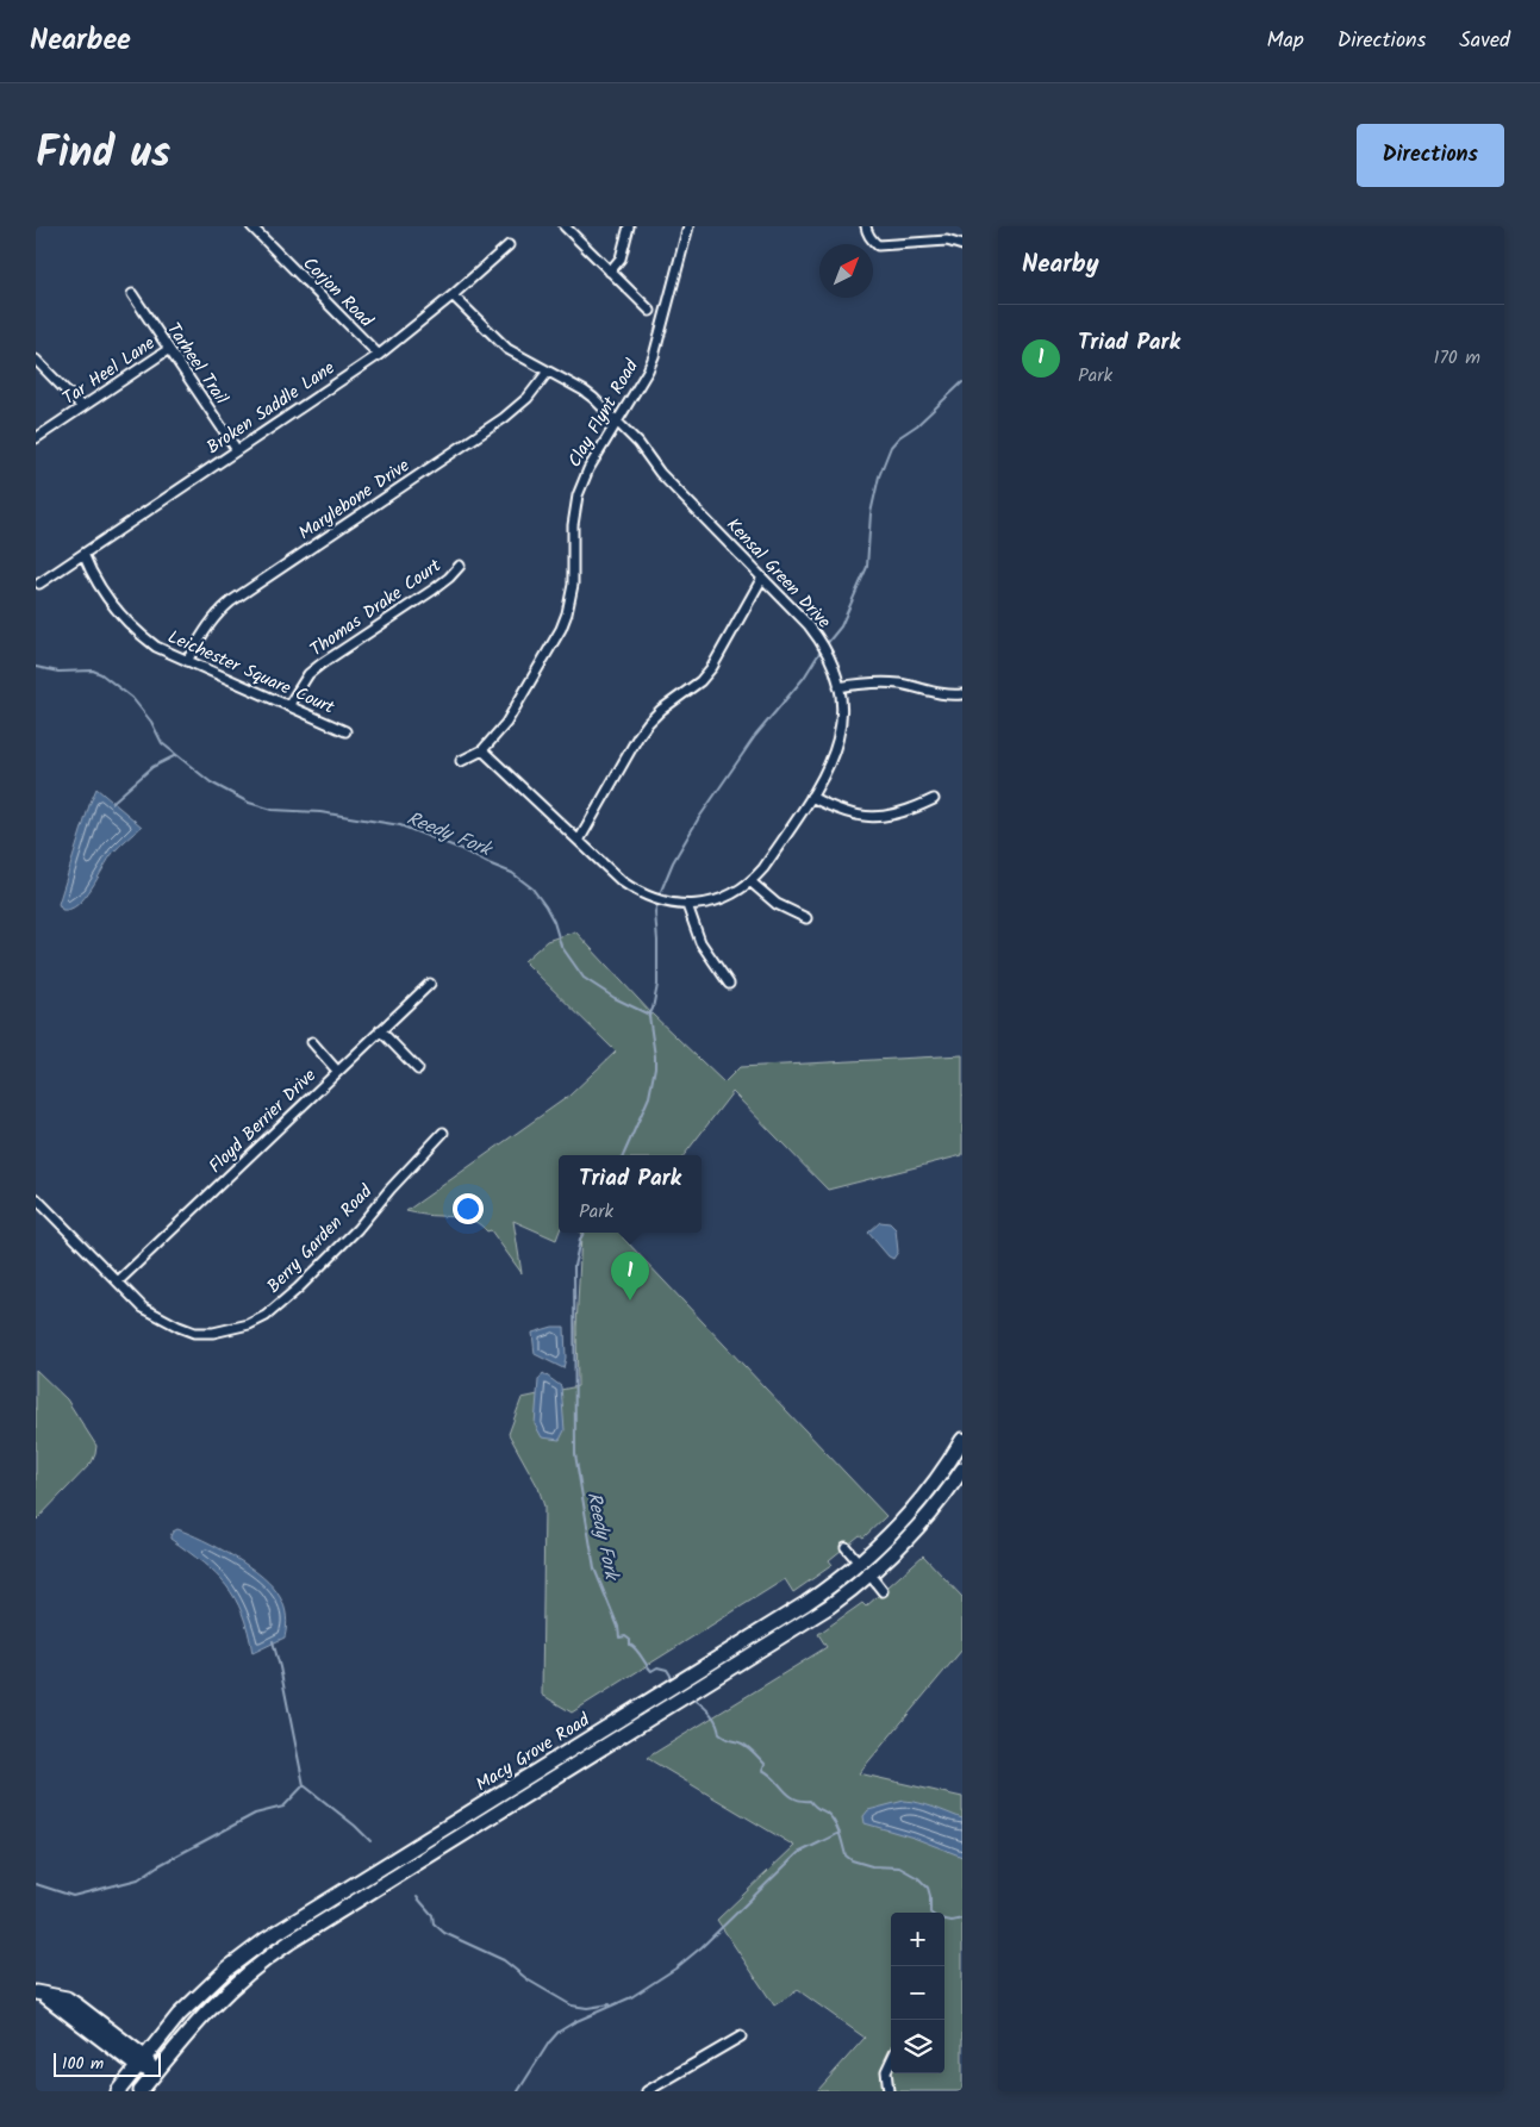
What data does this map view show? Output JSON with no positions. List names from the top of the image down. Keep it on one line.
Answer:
{"streets":{"main road":["Macy Grove Road"],"street":["Corjon Road","Tarheel Trail","Tar Heel Lane","Broken Saddle Lane","Clay Flynt Road","Marylebone Drive","Kensal Green Drive","Thomas Drake Court","Leichester Square Court","Floyd Berrier Drive","Berry Garden Road"]},"crossings":[["Corjon Road","Broken Saddle Lane"],["Tarheel Trail","Tar Heel Lane"],["Tarheel Trail","Broken Saddle Lane"],["Broken Saddle Lane","Kensal Green Drive"],["Broken Saddle Lane","Leichester Square Court"],["Clay Flynt Road","Kensal Green Drive"],["Marylebone Drive","Kensal Green Drive"],["Marylebone Drive","Leichester Square Court"],["Thomas Drake Court","Leichester Square Court"],["Floyd Berrier Drive","Berry Garden Road"]],"water":["Reedy Fork"],"scale_bar":"100 m","north":"top right","page":{"header":"Nearbee","nav":["Map","Directions","Saved"],"title":"Find us","buttons":"Directions","heading":"Nearby","list":[{"mark":"1","name":"Triad Park","note":"Park","value":"170 m"}],"popup":["Triad Park","Park"],"pins":"1","map_buttons":["+","−"],"scale":"100 m"}}
